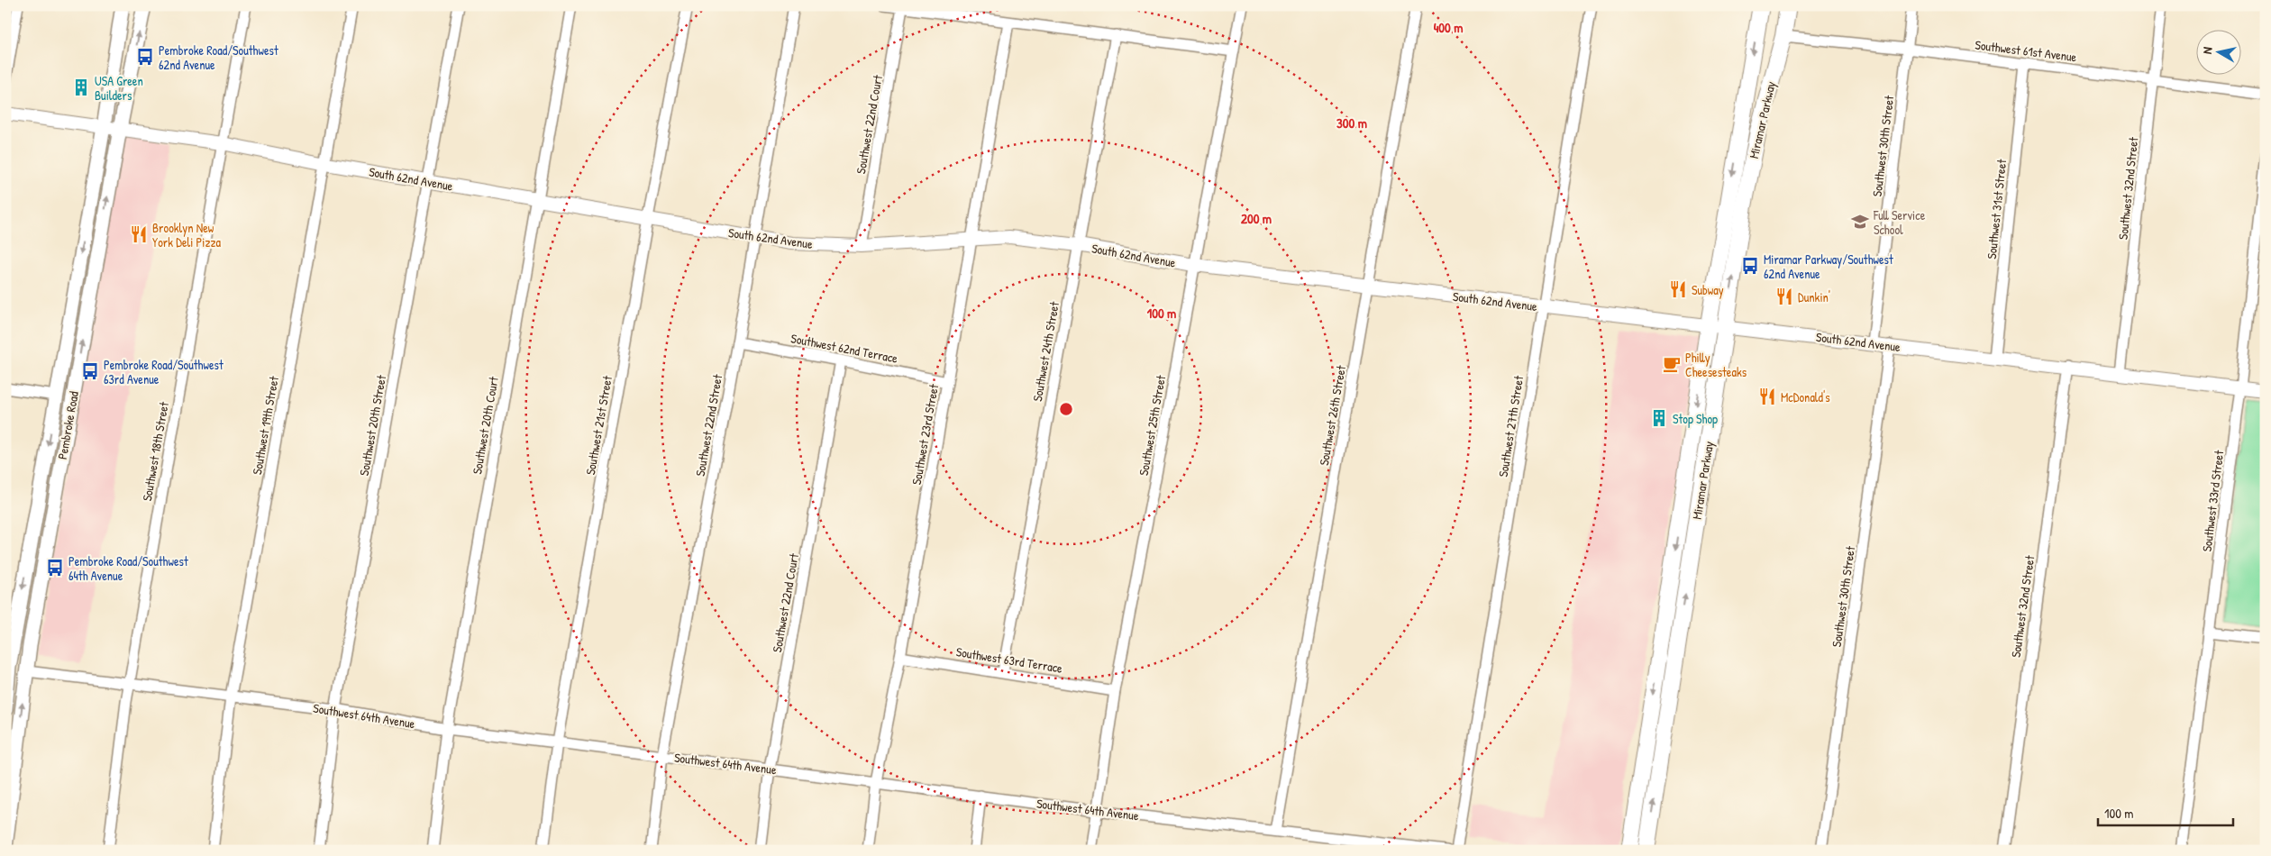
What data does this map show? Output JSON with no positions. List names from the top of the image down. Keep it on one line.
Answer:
{"streets":{"main road":["Miramar Parkway","Pembroke Road"],"street":["Southwest 61st Avenue","Southwest 22nd Court","Southwest 30th Street","South 62nd Avenue","Southwest 32nd Street","Southwest 31st Street","Southwest 62nd Terrace","Southwest 24th Street","Southwest 26th Street","Southwest 19th Street","Southwest 20th Street","Southwest 20th Court","Southwest 21st Street","Southwest 22nd Street","Southwest 25th Street","Southwest 27th Street","Southwest 23rd Street","Southwest 18th Street","Southwest 33rd Street","Southwest 63rd Terrace","Southwest 64th Avenue"]},"crossings":[["Southwest 61st Avenue","Miramar Parkway"],["Southwest 61st Avenue","Southwest 30th Street"],["Southwest 61st Avenue","Southwest 32nd Street"],["Southwest 61st Avenue","Southwest 31st Street"],["Miramar Parkway","South 62nd Avenue"],["Southwest 22nd Court","South 62nd Avenue"],["Southwest 22nd Court","Southwest 62nd Terrace"],["Southwest 22nd Court","Southwest 64th Avenue"],["Southwest 30th Street","South 62nd Avenue"],["South 62nd Avenue","Southwest 32nd Street"],["South 62nd Avenue","Southwest 31st Street"],["South 62nd Avenue","Southwest 24th Street"],["South 62nd Avenue","Southwest 26th Street"],["South 62nd Avenue","Pembroke Road"],["South 62nd Avenue","Southwest 19th Street"],["South 62nd Avenue","Southwest 20th Street"],["South 62nd Avenue","Southwest 20th Court"],["South 62nd Avenue","Southwest 21st Street"],["South 62nd Avenue","Southwest 22nd Street"],["South 62nd Avenue","Southwest 25th Street"],["South 62nd Avenue","Southwest 27th Street"],["South 62nd Avenue","Southwest 23rd Street"],["South 62nd Avenue","Southwest 18th Street"],["South 62nd Avenue","Southwest 33rd Street"],["Southwest 62nd Terrace","Southwest 22nd Street"],["Southwest 62nd Terrace","Southwest 23rd Street"],["Southwest 24th Street","Southwest 63rd Terrace"],["Southwest 26th Street","Southwest 64th Avenue"],["Pembroke Road","Southwest 64th Avenue"],["Southwest 19th Street","Southwest 64th Avenue"],["Southwest 20th Street","Southwest 64th Avenue"],["Southwest 20th Court","Southwest 64th Avenue"],["Southwest 21st Street","Southwest 64th Avenue"],["Southwest 22nd Street","Southwest 64th Avenue"],["Southwest 25th Street","Southwest 63rd Terrace"],["Southwest 25th Street","Southwest 64th Avenue"],["Southwest 23rd Street","Southwest 63rd Terrace"],["Southwest 23rd Street","Southwest 64th Avenue"],["Southwest 18th Street","Southwest 64th Avenue"]],"places":{"bus stop":["Pembroke Road/Southwest 62nd Avenue","Miramar Parkway/Southwest 62nd Avenue","Pembroke Road/Southwest 63rd Avenue","Pembroke Road/Southwest 64th Avenue"],"building":["USA Green Builders","Stop Shop"],"school or university":["Full Service School"],"restaurant":["Brooklyn New York Deli Pizza","Subway","Dunkin'","McDonald's"],"cafe":["Philly Cheesesteaks"]},"scale_bar":"100 m","north":"left","rings":["400 m","300 m","200 m","100 m"]}
